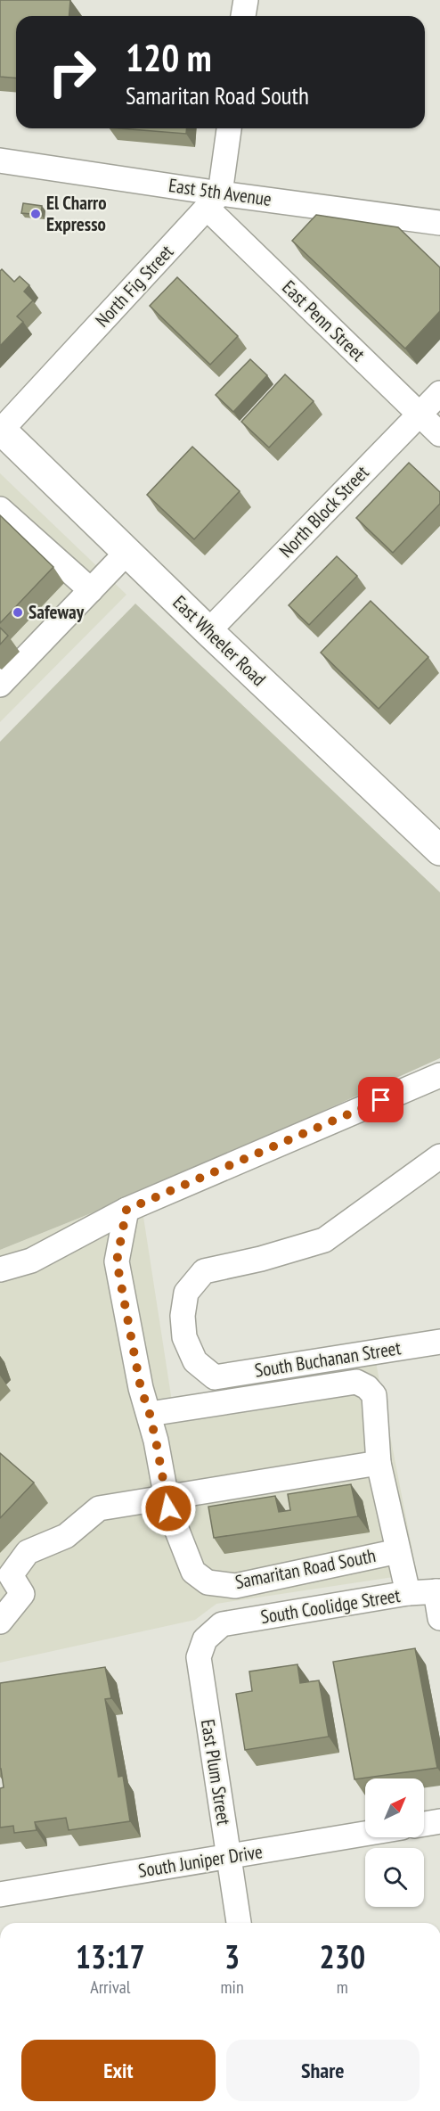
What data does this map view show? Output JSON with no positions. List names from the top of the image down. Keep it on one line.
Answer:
{"streets":{"main road":["East Wheeler Road"],"street":["East 5th Avenue","North Fig Street","East Penn Street","North Block Street","South Buchanan Street","Samaritan Road South","South Coolidge Street","East Plum Street","South Juniper Drive"]},"crossings":[["East 5th Avenue","North Fig Street"],["East 5th Avenue","East Penn Street"],["North Fig Street","East Penn Street"],["North Fig Street","East Wheeler Road"],["East Penn Street","North Block Street"],["North Block Street","East Wheeler Road"],["South Coolidge Street","East Plum Street"],["East Plum Street","South Juniper Drive"]],"places":["El Charro Expresso","Safeway"],"north":"top right","page":{"turn":["120 m","Samaritan Road South"],"eta":["13:17","Arrival","3","min","230","m"],"buttons":["Exit","Share"]}}
